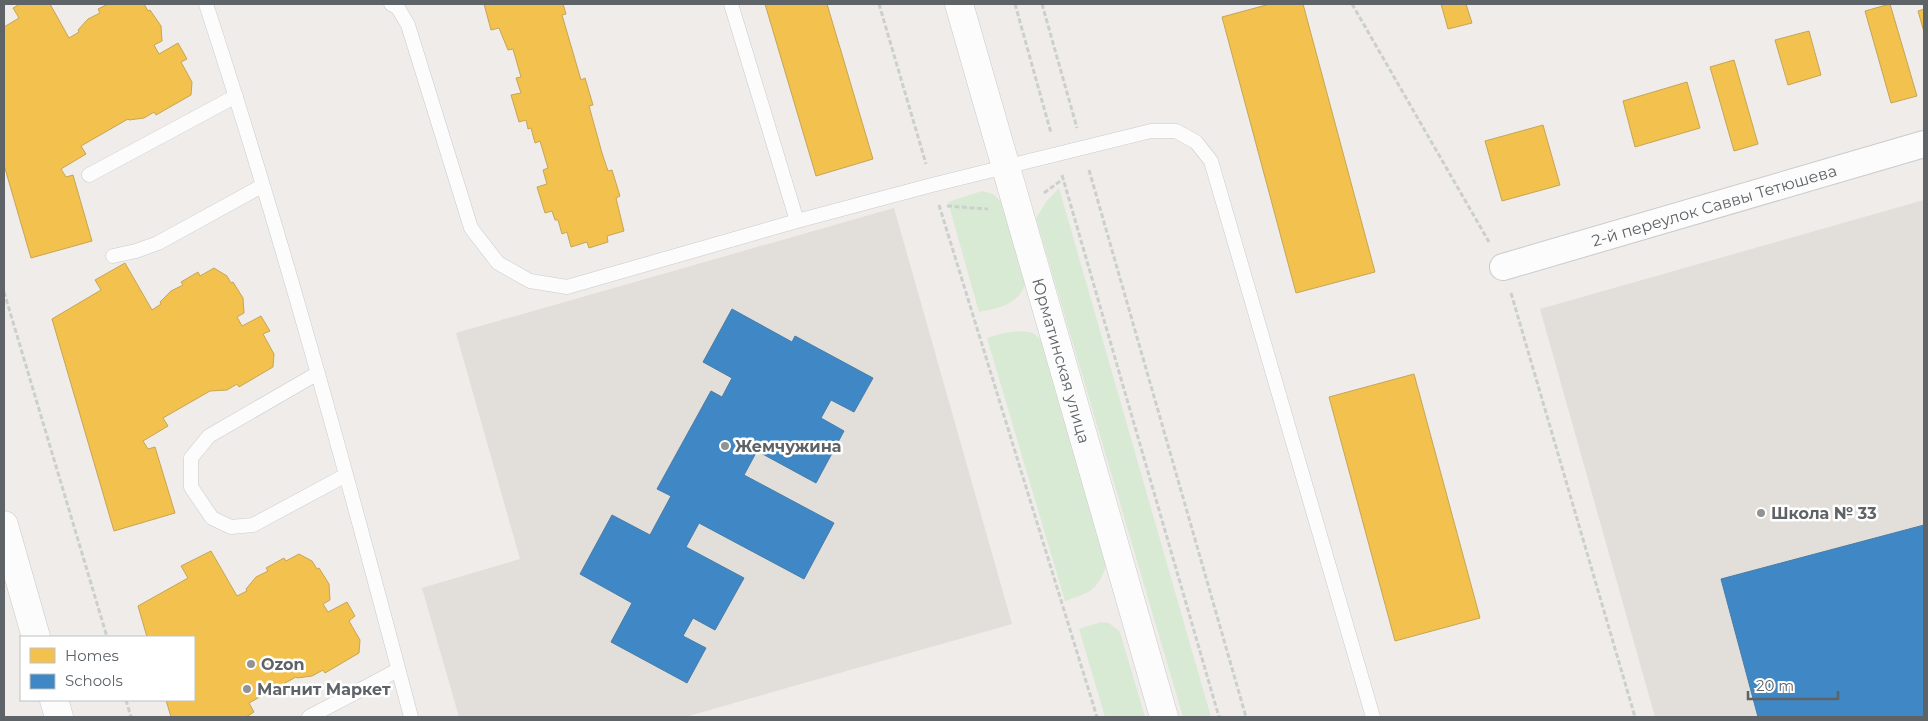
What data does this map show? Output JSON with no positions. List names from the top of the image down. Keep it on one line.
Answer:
{"streets":{"street":["2-й переулок Саввы Тетюшева","Юрматинская улица"]},"places":["Жемчужина","Школа № 33","Ozon","Магнит Маркет"],"legend":["Homes","Schools"],"scale_bar":"20 m"}
